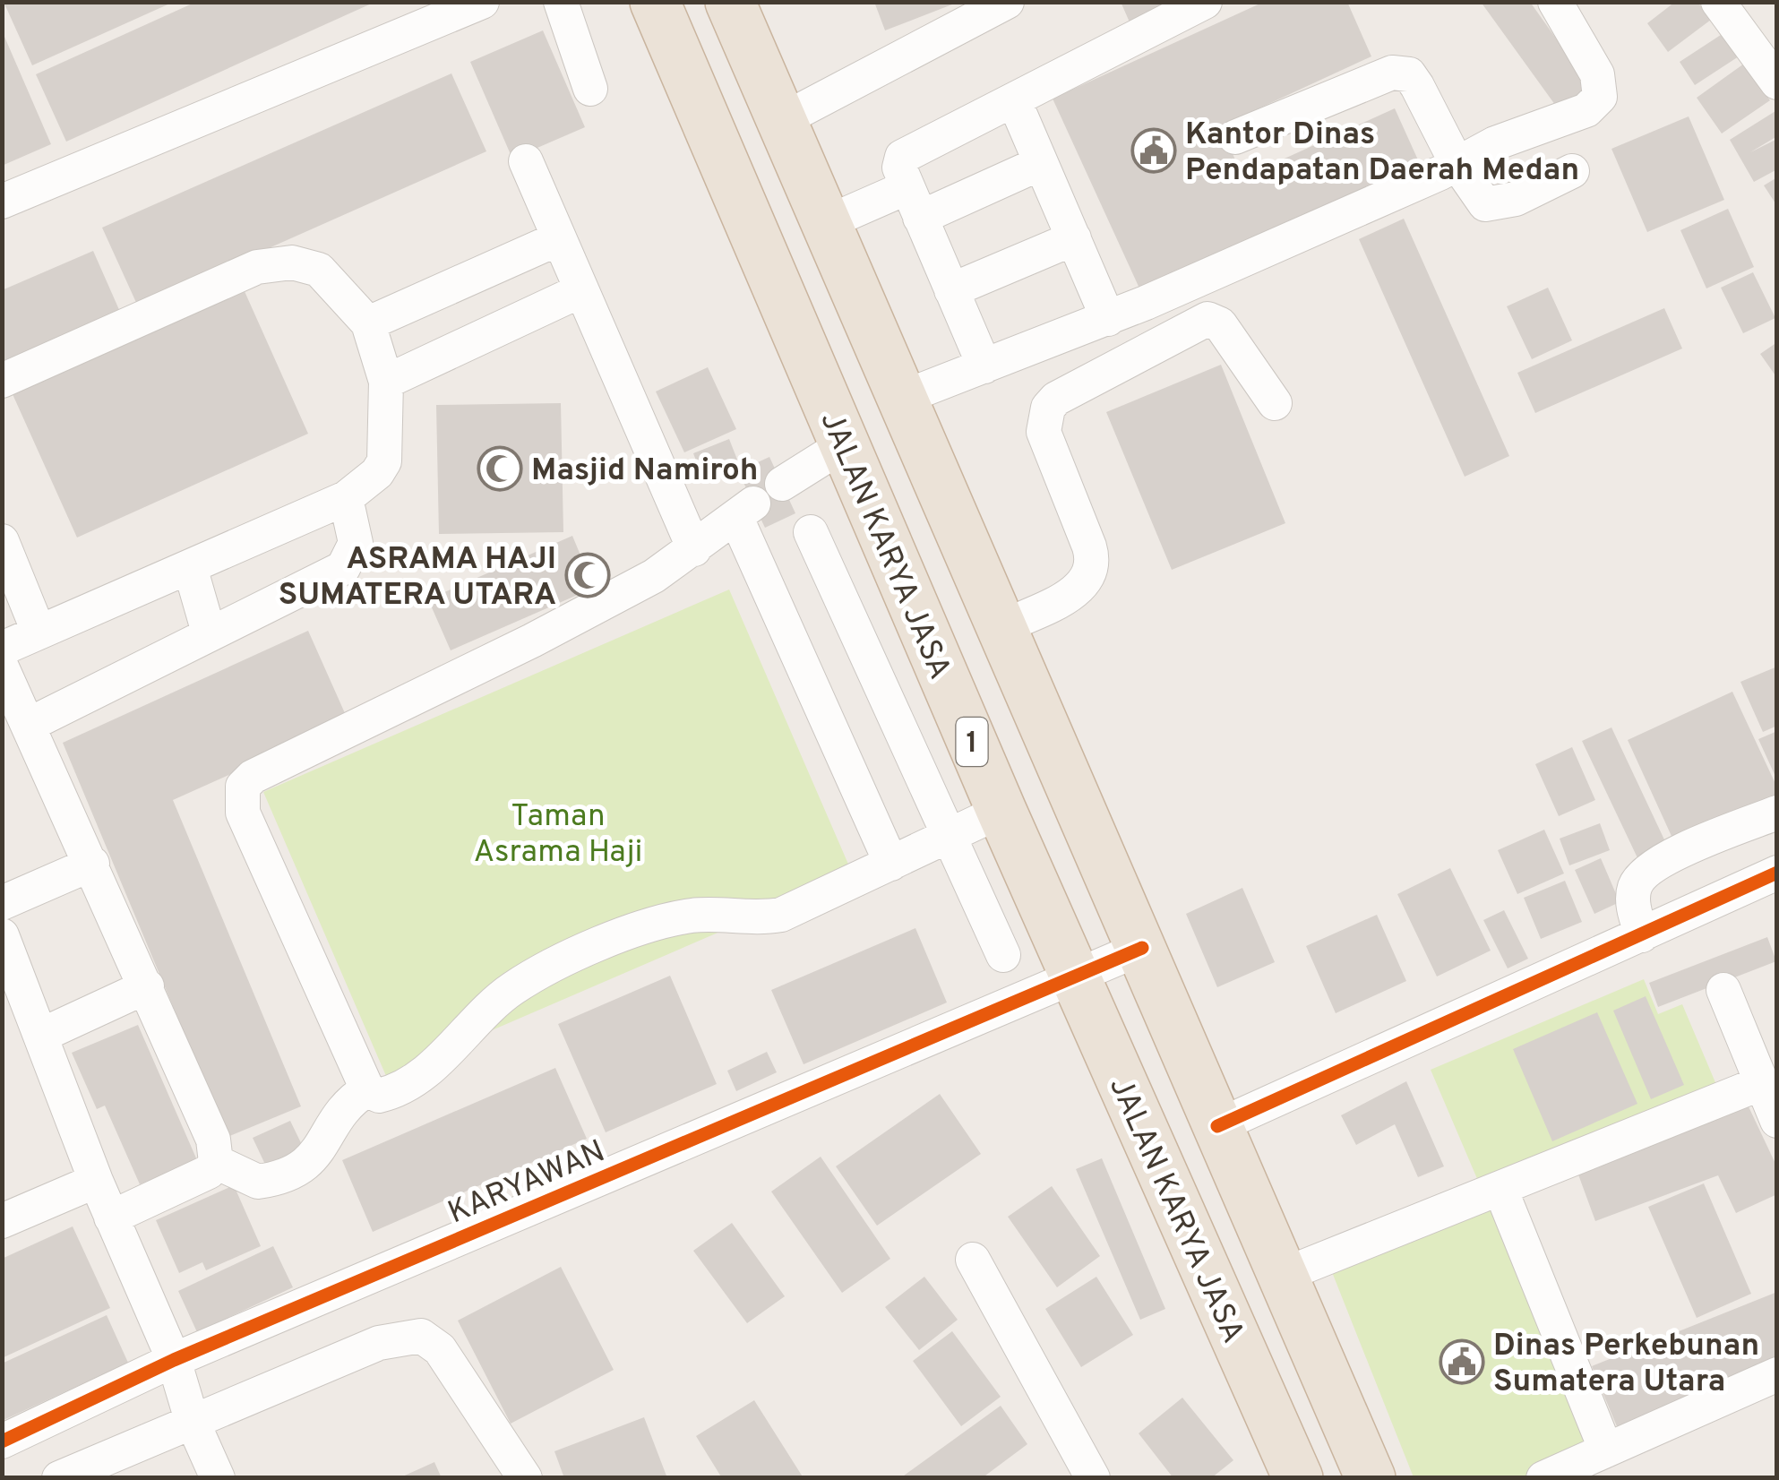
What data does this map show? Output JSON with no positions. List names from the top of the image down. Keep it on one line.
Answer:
{"streets":{"highway":["JALAN KARYA JASA","1"],"street":["KARYAWAN"]},"crossings":[["JALAN KARYA JASA","KARYAWAN"]],"parks":["Taman Asrama Haji"],"places":{"public building":["Kantor Dinas Pendapatan Daerah Medan","Dinas Perkebunan Sumatera Utara"],"mosque":["Masjid Namiroh","ASRAMA HAJI SUMATERA UTARA"]}}
